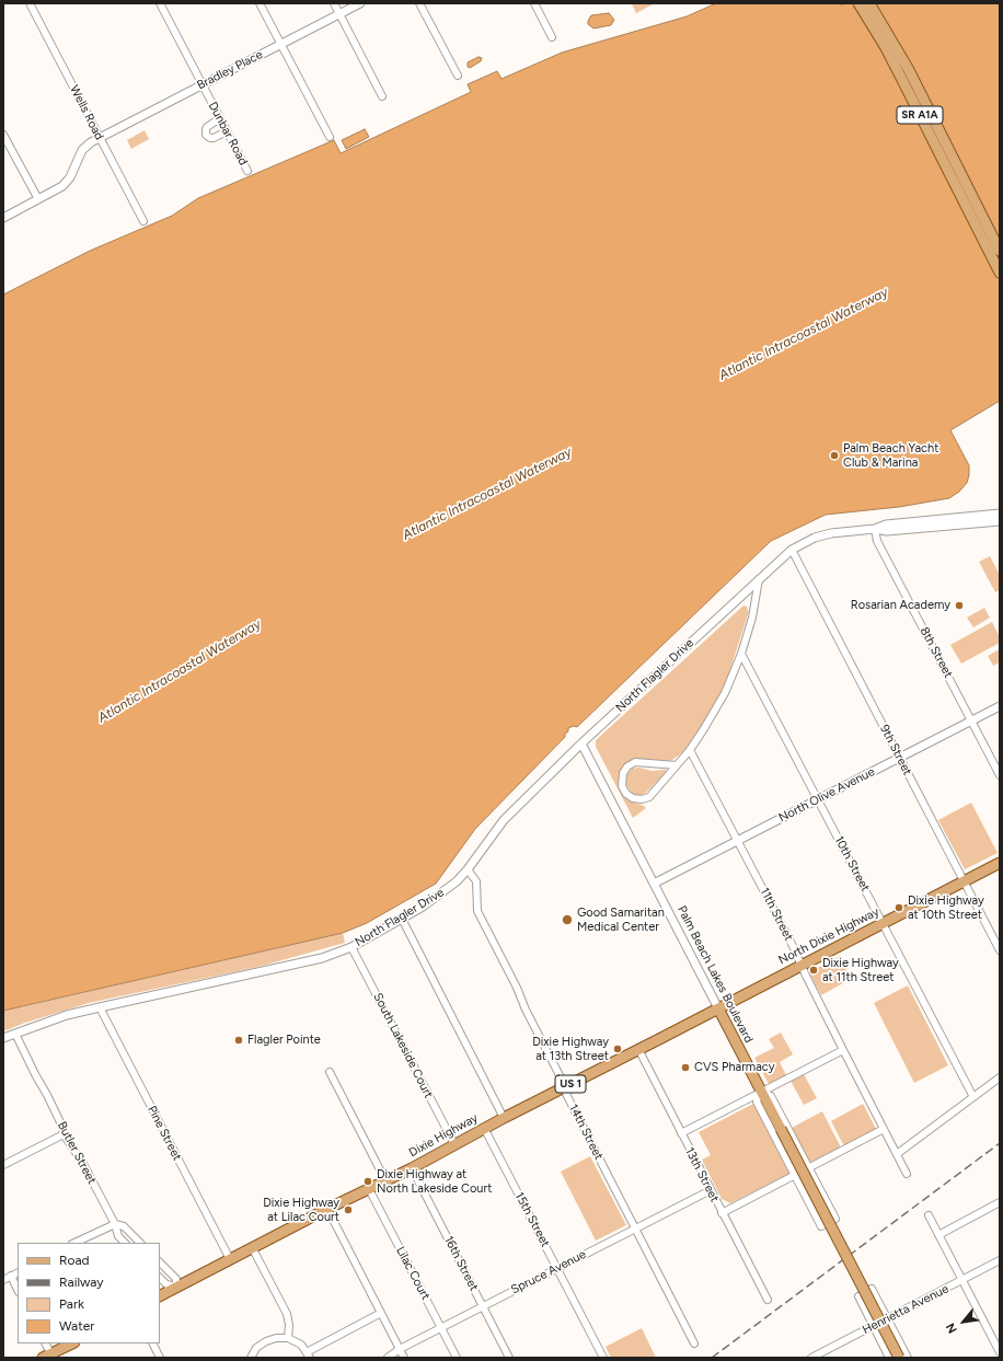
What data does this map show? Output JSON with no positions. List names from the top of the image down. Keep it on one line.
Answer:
{"streets":{"main road":["SR A1A","North Dixie Highway","Palm Beach Lakes Boulevard","US 1","Dixie Highway"],"street":["Bradley Place","Wells Road","Dunbar Road","8th Street","North Flagler Drive","9th Street","North Olive Avenue","10th Street","11th Street","South Lakeside Court","14th Street","Pine Street","Butler Street","13th Street","15th Street","16th Street","Spruce Avenue","Lilac Court","Henrietta Avenue"]},"crossings":[["Bradley Place","Wells Road"],["Bradley Place","Dunbar Road"],["8th Street","North Flagler Drive"],["8th Street","North Olive Avenue"],["North Flagler Drive","9th Street"],["North Flagler Drive","Palm Beach Lakes Boulevard"],["North Flagler Drive","South Lakeside Court"],["North Flagler Drive","14th Street"],["North Flagler Drive","Pine Street"],["North Flagler Drive","Butler Street"],["9th Street","North Olive Avenue"],["9th Street","North Dixie Highway"],["North Olive Avenue","10th Street"],["North Olive Avenue","11th Street"],["North Olive Avenue","Palm Beach Lakes Boulevard"],["10th Street","North Dixie Highway"],["11th Street","North Dixie Highway"],["North Dixie Highway","Palm Beach Lakes Boulevard"],["North Dixie Highway","Dixie Highway"],["Palm Beach Lakes Boulevard","Dixie Highway"],["South Lakeside Court","Dixie Highway"],["14th Street","Dixie Highway"],["14th Street","Spruce Avenue"],["Pine Street","Dixie Highway"],["Dixie Highway","13th Street"],["Dixie Highway","15th Street"],["Dixie Highway","16th Street"],["Dixie Highway","Lilac Court"],["13th Street","Spruce Avenue"],["15th Street","Spruce Avenue"],["16th Street","Spruce Avenue"],["Spruce Avenue","Lilac Court"]],"water":["Atlantic Intracoastal Waterway"],"places":["Palm Beach Yacht Club & Marina","Rosarian Academy","Dixie Highway at 10th Street","Good Samaritan Medical Center","Dixie Highway at 11th Street","Flagler Pointe","Dixie Highway at 13th Street","CVS Pharmacy","Dixie Highway at North Lakeside Court","Dixie Highway at Lilac Court"],"legend":["Road","Railway","Park","Water"],"north":"bottom left"}
